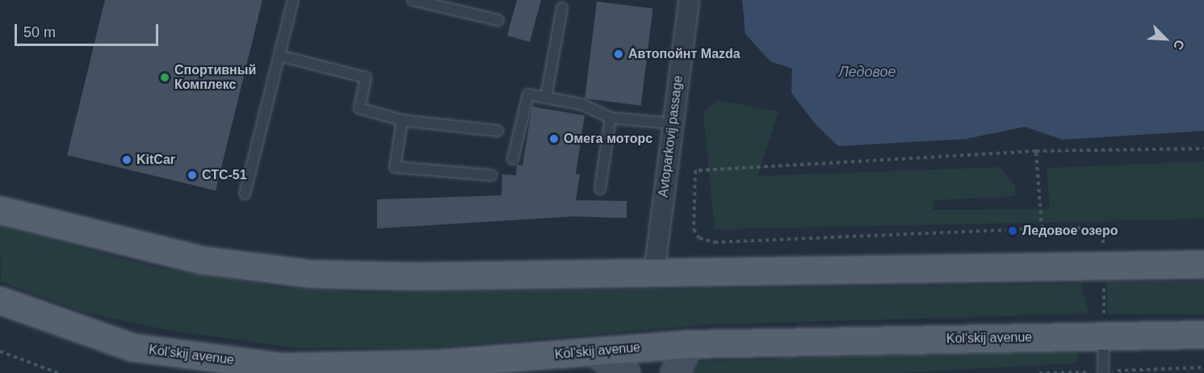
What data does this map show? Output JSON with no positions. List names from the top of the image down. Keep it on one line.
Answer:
{"streets":{"main road":["Kol'skij avenue"],"street":["Avtoparkovij passage"]},"water":["Ледовое"],"places":["Автопойнт Mazda","Спортивный Комплекс","Омега моторс","KitCar","СТС-51","Ледовое озеро"],"scale_bar":"50 m","north":"bottom right"}
